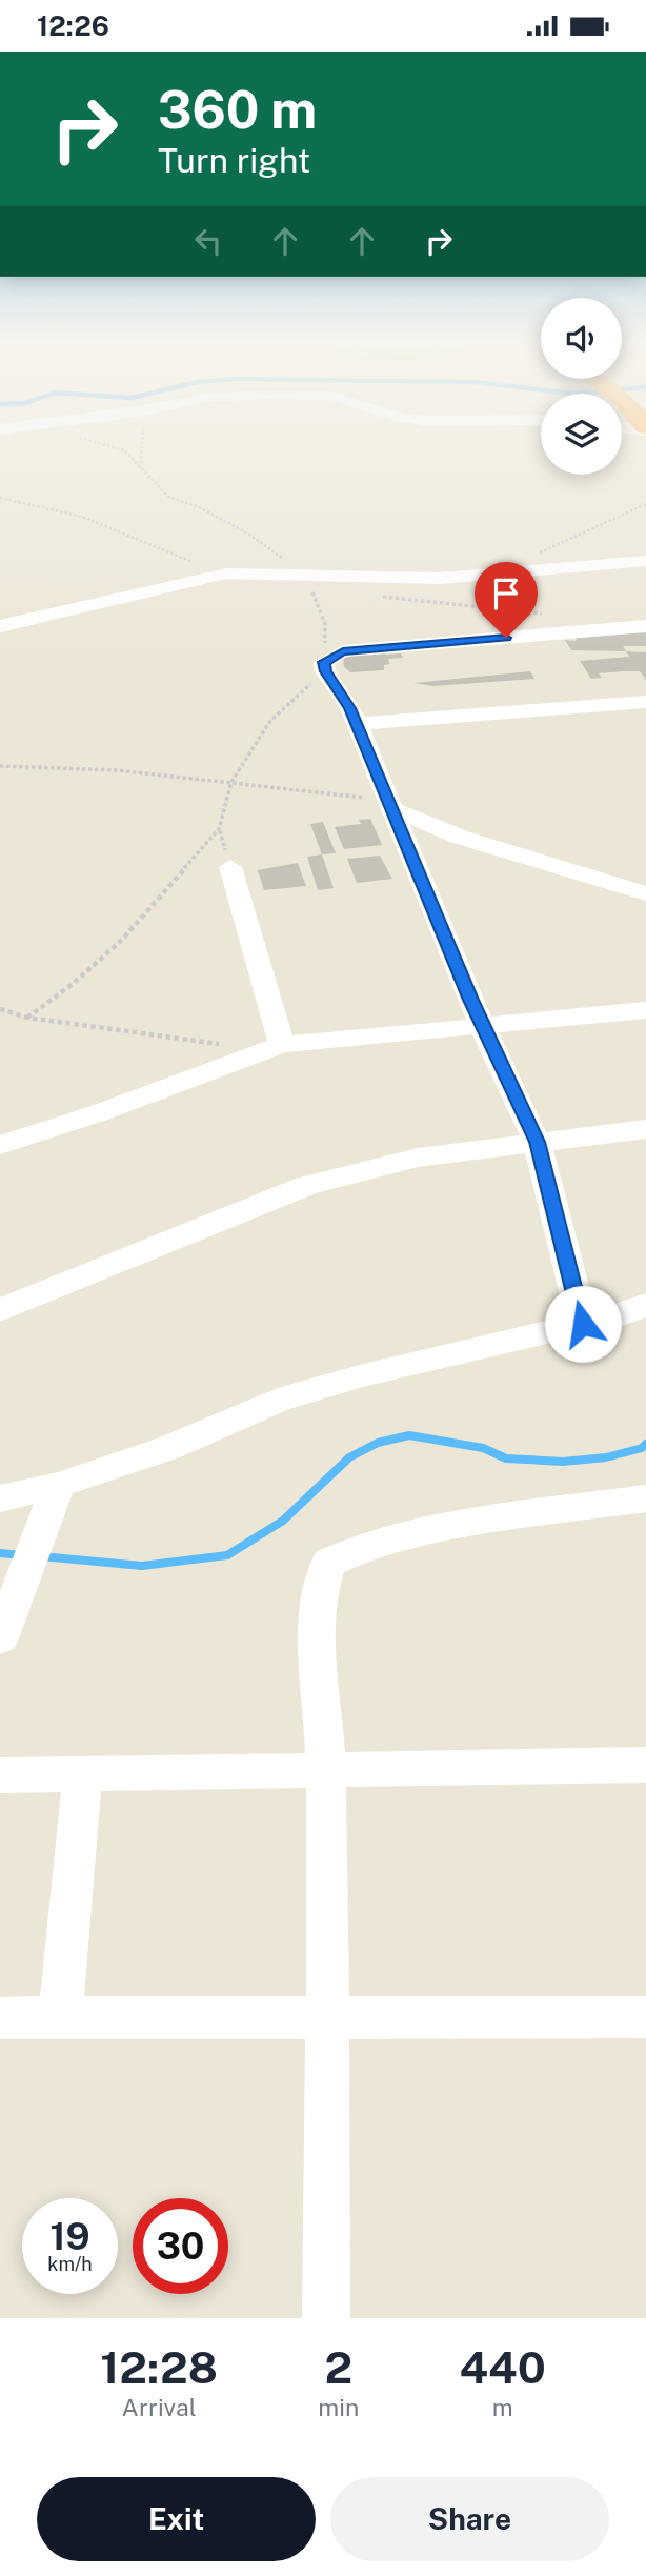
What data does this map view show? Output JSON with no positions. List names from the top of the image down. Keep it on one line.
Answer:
{"page":{"status":"12:26","turn":["360 m","Turn right"],"speed":"19 km/h","limit":"30","eta":["12:28","Arrival","2","min","440","m"],"buttons":["Exit","Share"]}}
